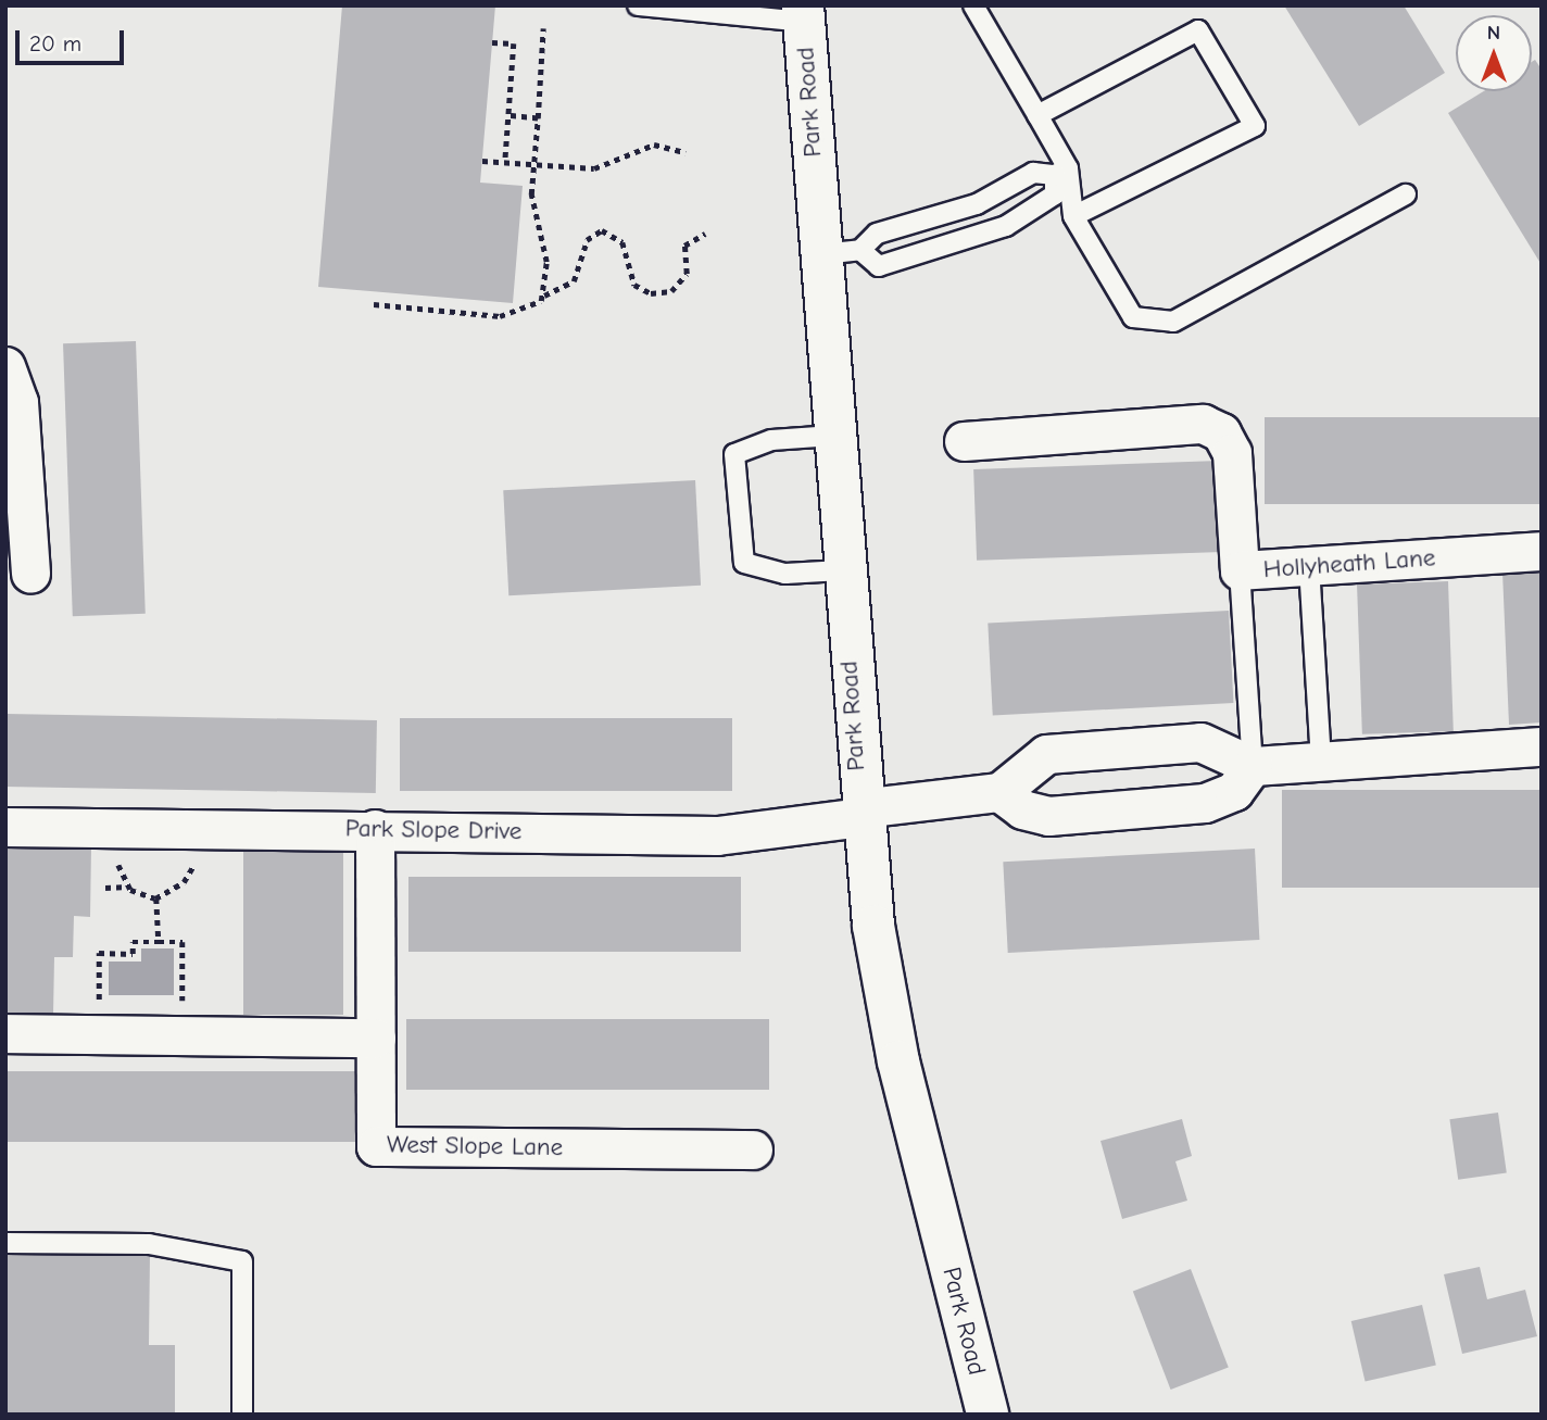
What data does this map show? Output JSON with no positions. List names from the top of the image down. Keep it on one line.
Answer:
{"streets":{"main road":["Park Road"],"street":["Hollyheath Lane","Park Slope Drive","West Slope Lane"]},"crossings":[["Park Road","Park Slope Drive"],["Park Slope Drive","West Slope Lane"]],"scale_bar":"20 m","north":"top"}
